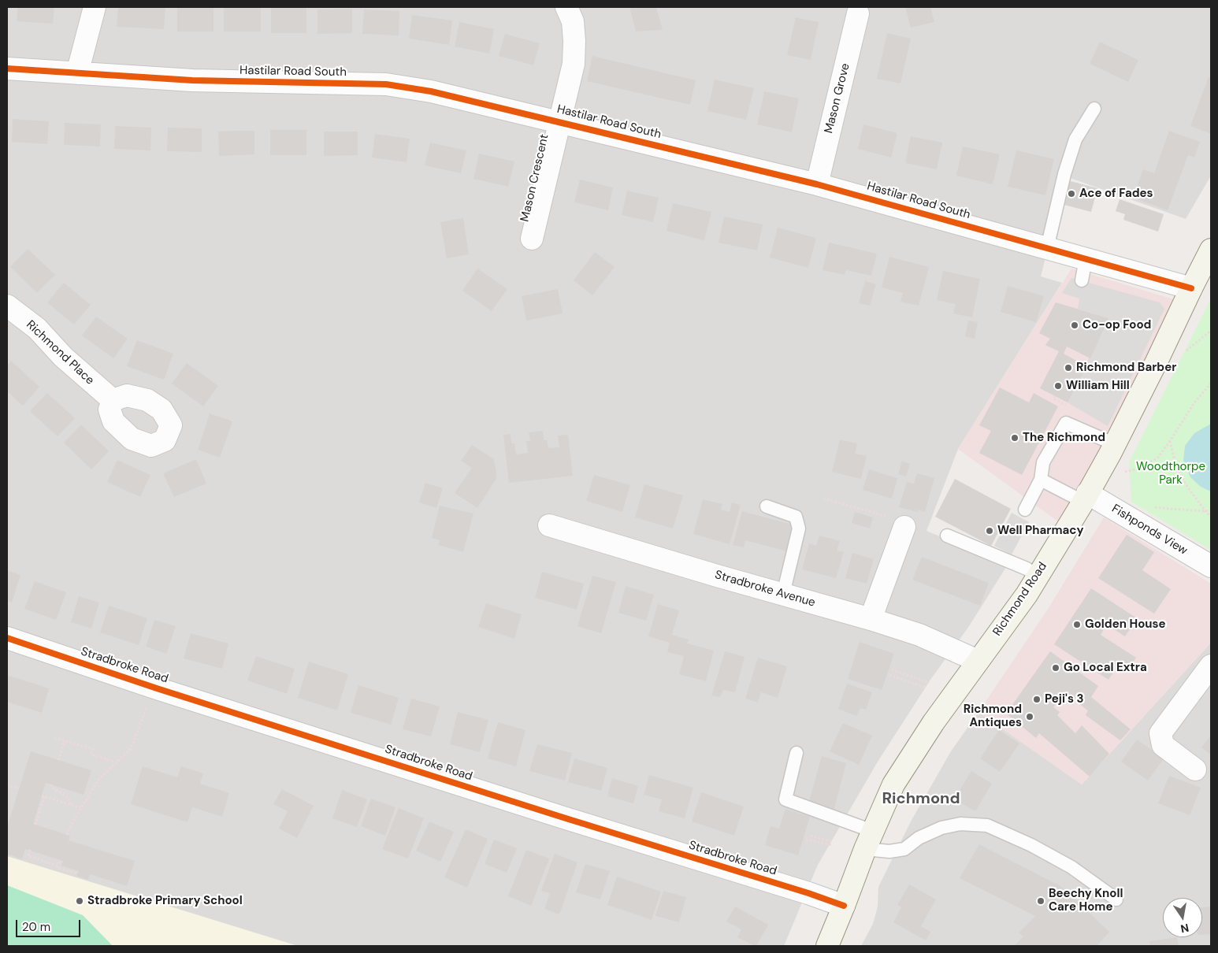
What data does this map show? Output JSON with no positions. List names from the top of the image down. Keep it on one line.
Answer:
{"streets":{"main road":["Richmond Road"],"street":["Hastilar Road South","Mason Grove","Mason Crescent","Richmond Place","Fishponds View","Stradbroke Avenue","Stradbroke Road"]},"crossings":[["Hastilar Road South","Mason Grove"],["Hastilar Road South","Mason Crescent"],["Hastilar Road South","Richmond Road"],["Fishponds View","Richmond Road"],["Stradbroke Avenue","Richmond Road"],["Richmond Road","Stradbroke Road"]],"districts":["Richmond"],"parks":["Woodthorpe Park"],"places":["Ace of Fades","Co-op Food","Richmond Barber","William Hill","The Richmond","Well Pharmacy","Golden House","Go Local Extra","Peji's 3","Richmond Antiques","Stradbroke Primary School","Beechy Knoll Care Home"],"scale_bar":"20 m","north":"bottom"}
